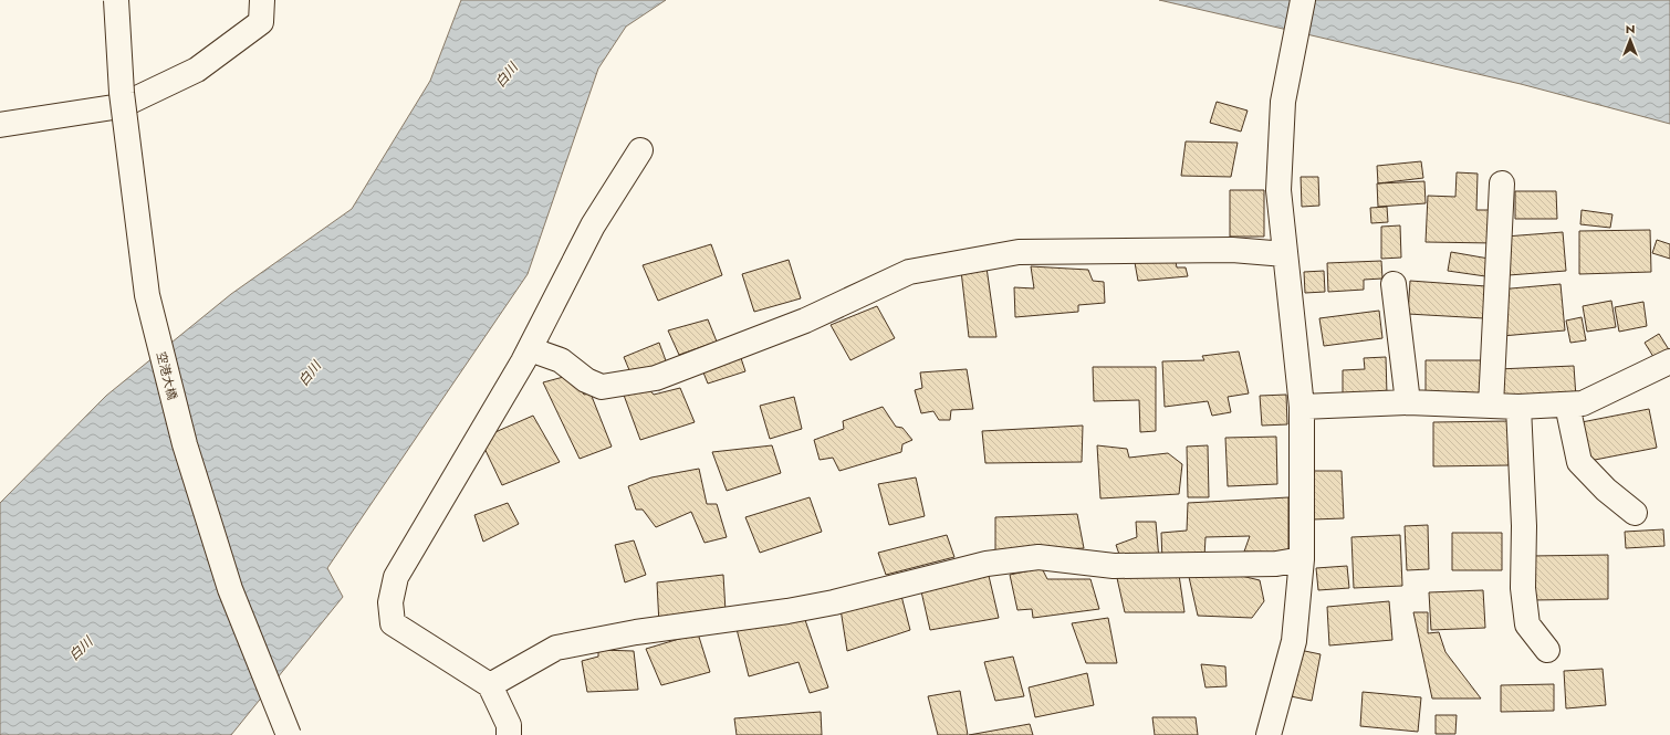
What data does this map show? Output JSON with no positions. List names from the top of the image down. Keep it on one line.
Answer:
{"streets":{"street":["空港大橋"]},"water":["白川"],"north":"top"}
